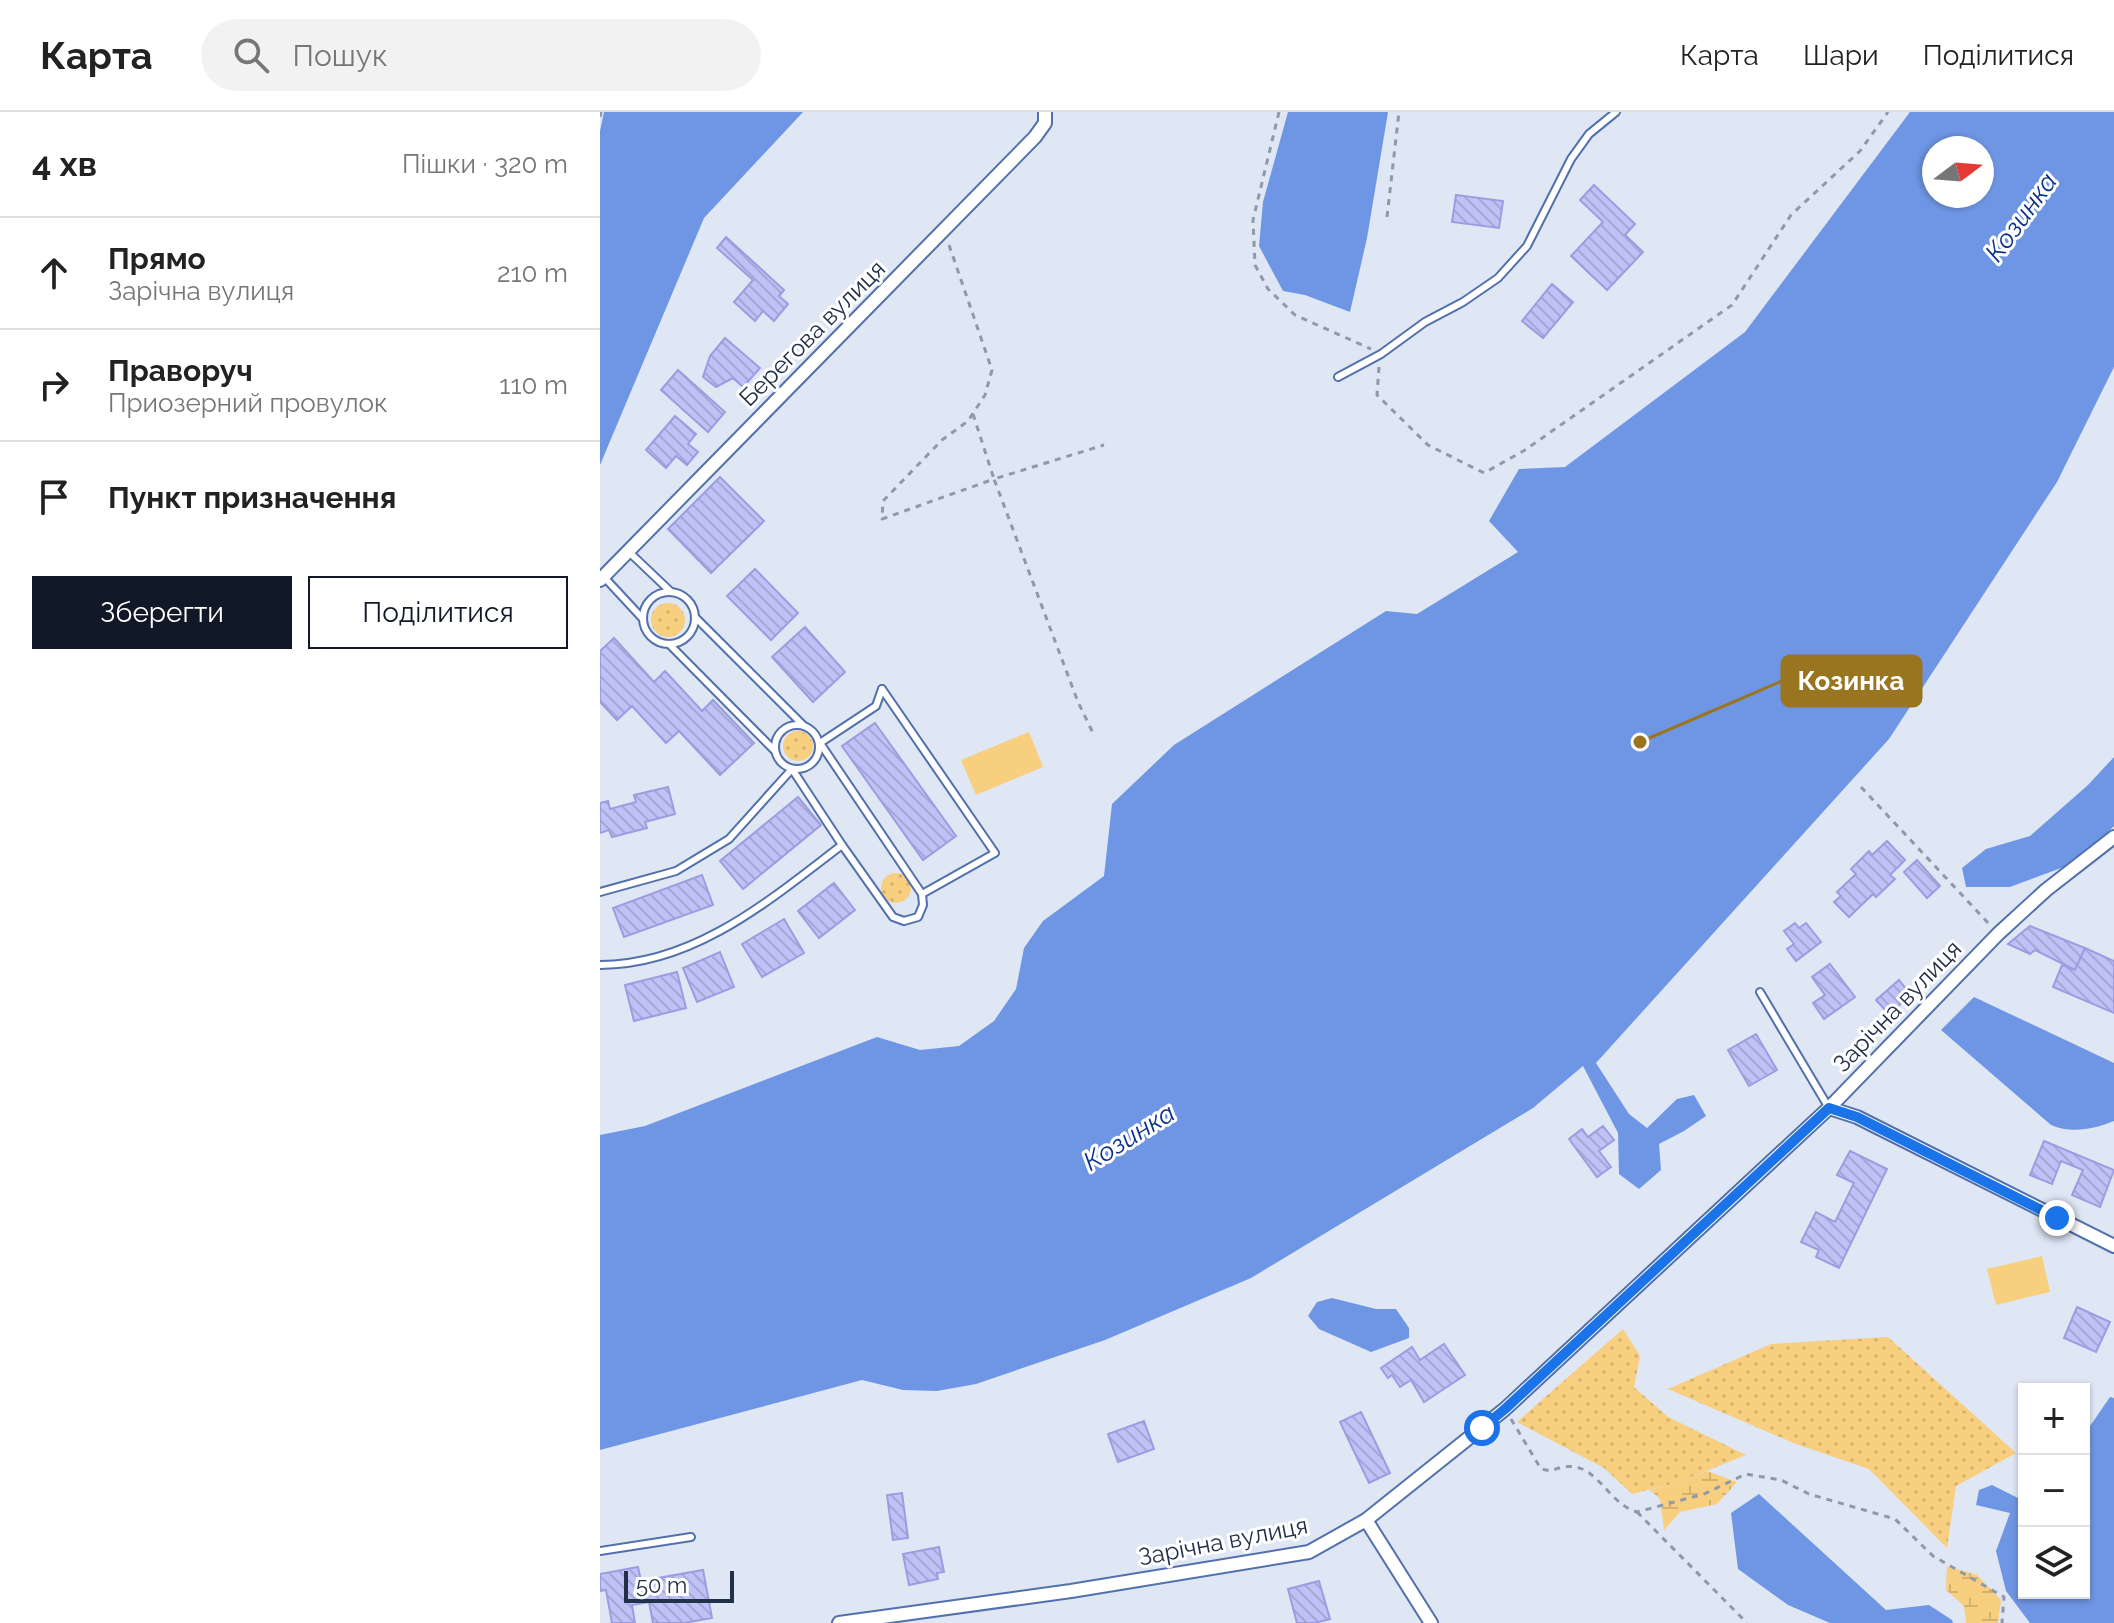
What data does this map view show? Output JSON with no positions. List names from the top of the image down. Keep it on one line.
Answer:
{"streets":{"street":["Берегова вулиця","Зарічна вулиця"]},"water":["Козинка"],"places":["Козинка"],"scale_bar":"50 m","north":"right","page":{"header":"Карта","search":"Пошук","nav":["Карта","Шари","Поділитися"],"heading":["4 хв","Пішки · 320 m"],"list":[["Прямо","Зарічна вулиця","210 m"],["Праворуч","Приозерний провулок","110 m"],"Пункт призначення"],"buttons":["Зберегти","Поділитися"],"map_buttons":["+","−"],"scale":"50 m"}}
